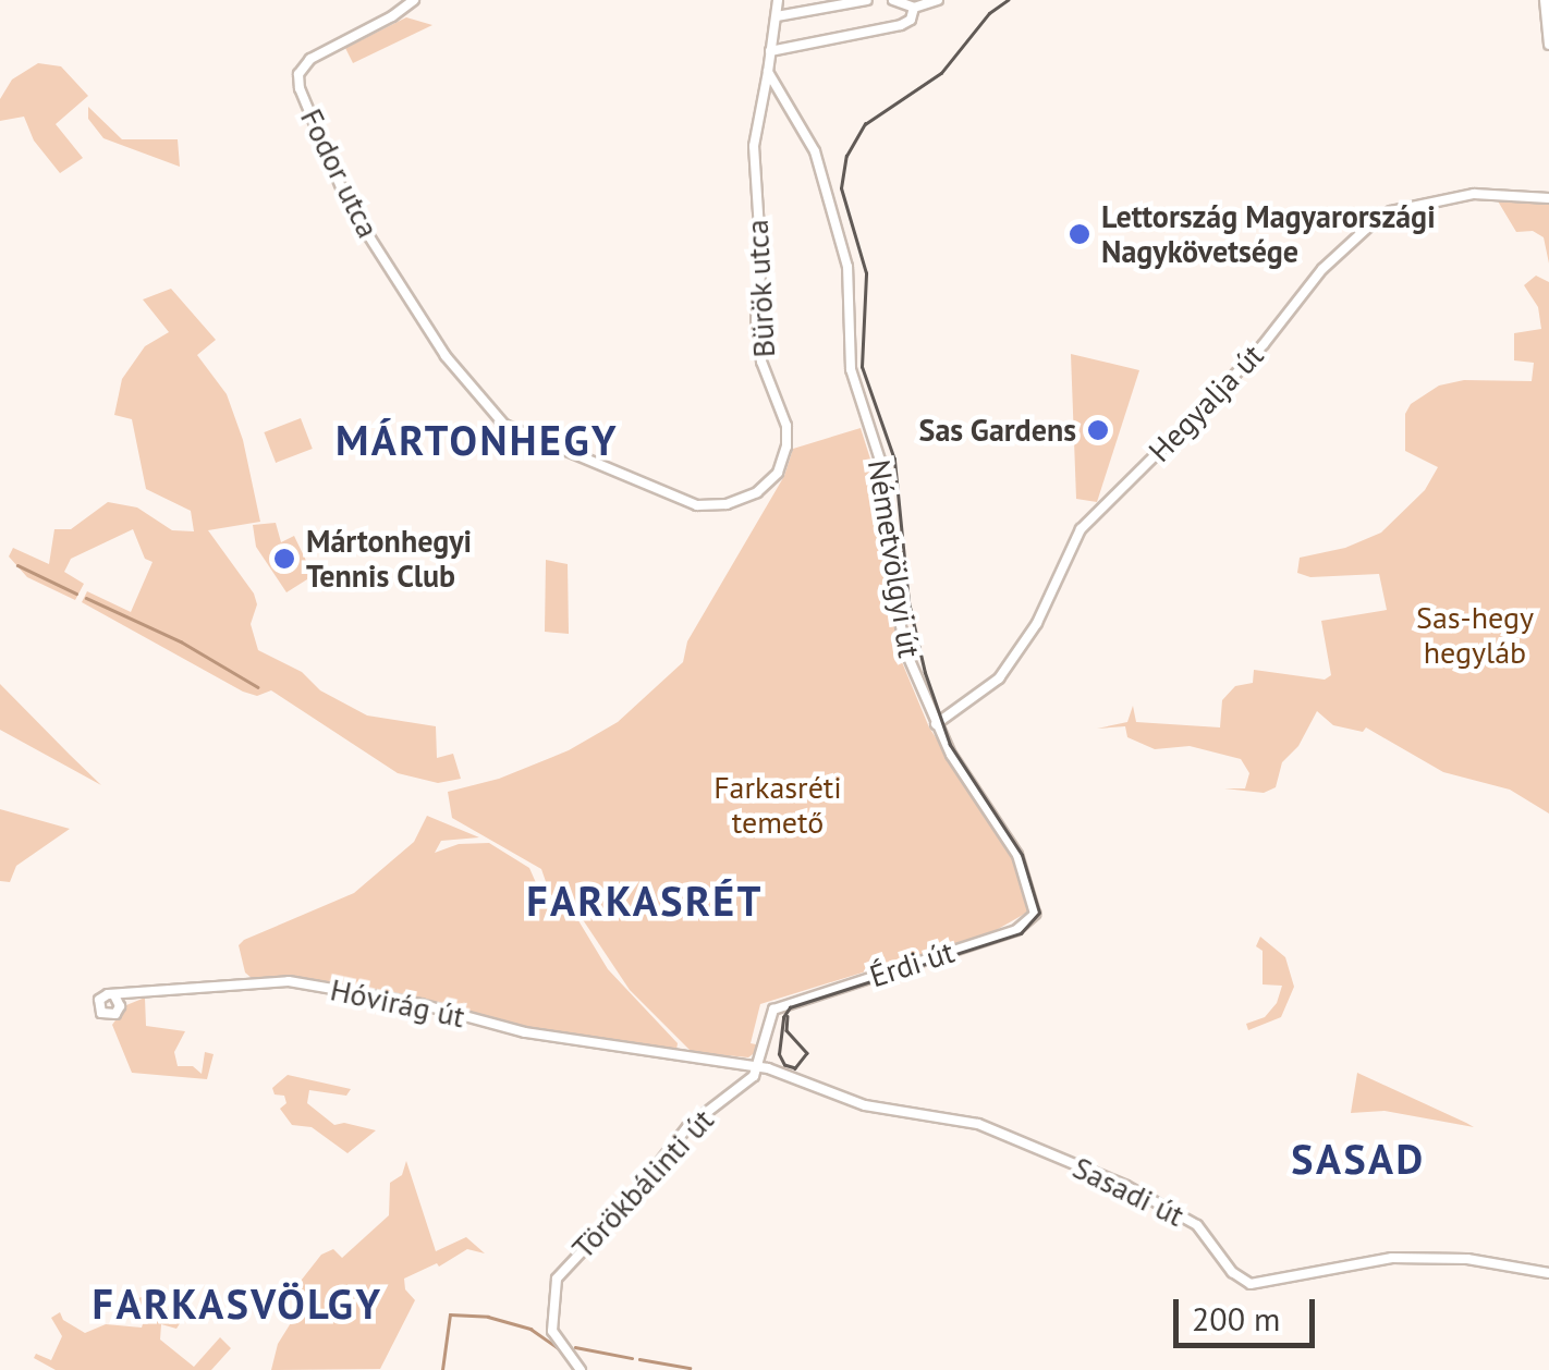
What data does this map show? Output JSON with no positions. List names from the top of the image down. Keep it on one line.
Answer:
{"streets":{"street":["Fodor utca","Bürök utca","Hegyalja út","Németvölgyi út","Érdi út","Hóvirág út","Törökbálinti út","Sasadi út"]},"crossings":[["Fodor utca","Bürök utca"],["Bürök utca","Németvölgyi út"],["Hegyalja út","Németvölgyi út"],["Németvölgyi út","Érdi út"],["Érdi út","Hóvirág út"],["Érdi út","Törökbálinti út"],["Érdi út","Sasadi út"],["Hóvirág út","Törökbálinti út"],["Hóvirág út","Sasadi út"],["Törökbálinti út","Sasadi út"]],"districts":["MÁRTONHEGY","FARKASRÉT","SASAD","FARKASVÖLGY"],"parks":["Sas-hegy hegyláb","Farkasréti temető"],"places":["Lettország Magyarországi Nagykövetsége","Sas Gardens","Mártonhegyi Tennis Club"],"scale_bar":"200 m"}
